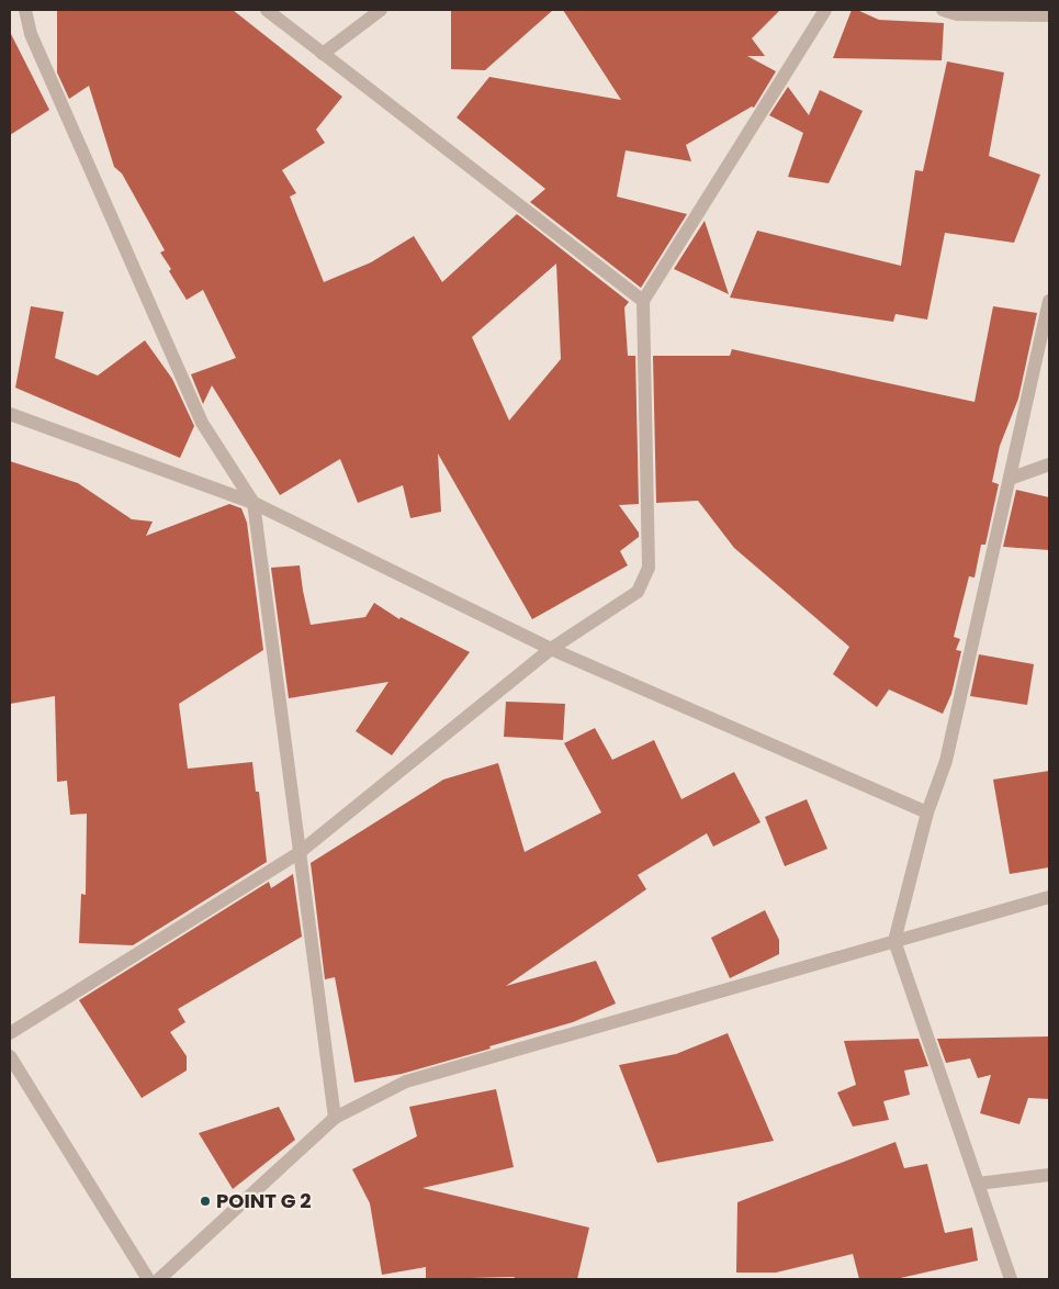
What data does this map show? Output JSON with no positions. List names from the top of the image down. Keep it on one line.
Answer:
{"places":["POINT G 2"]}
